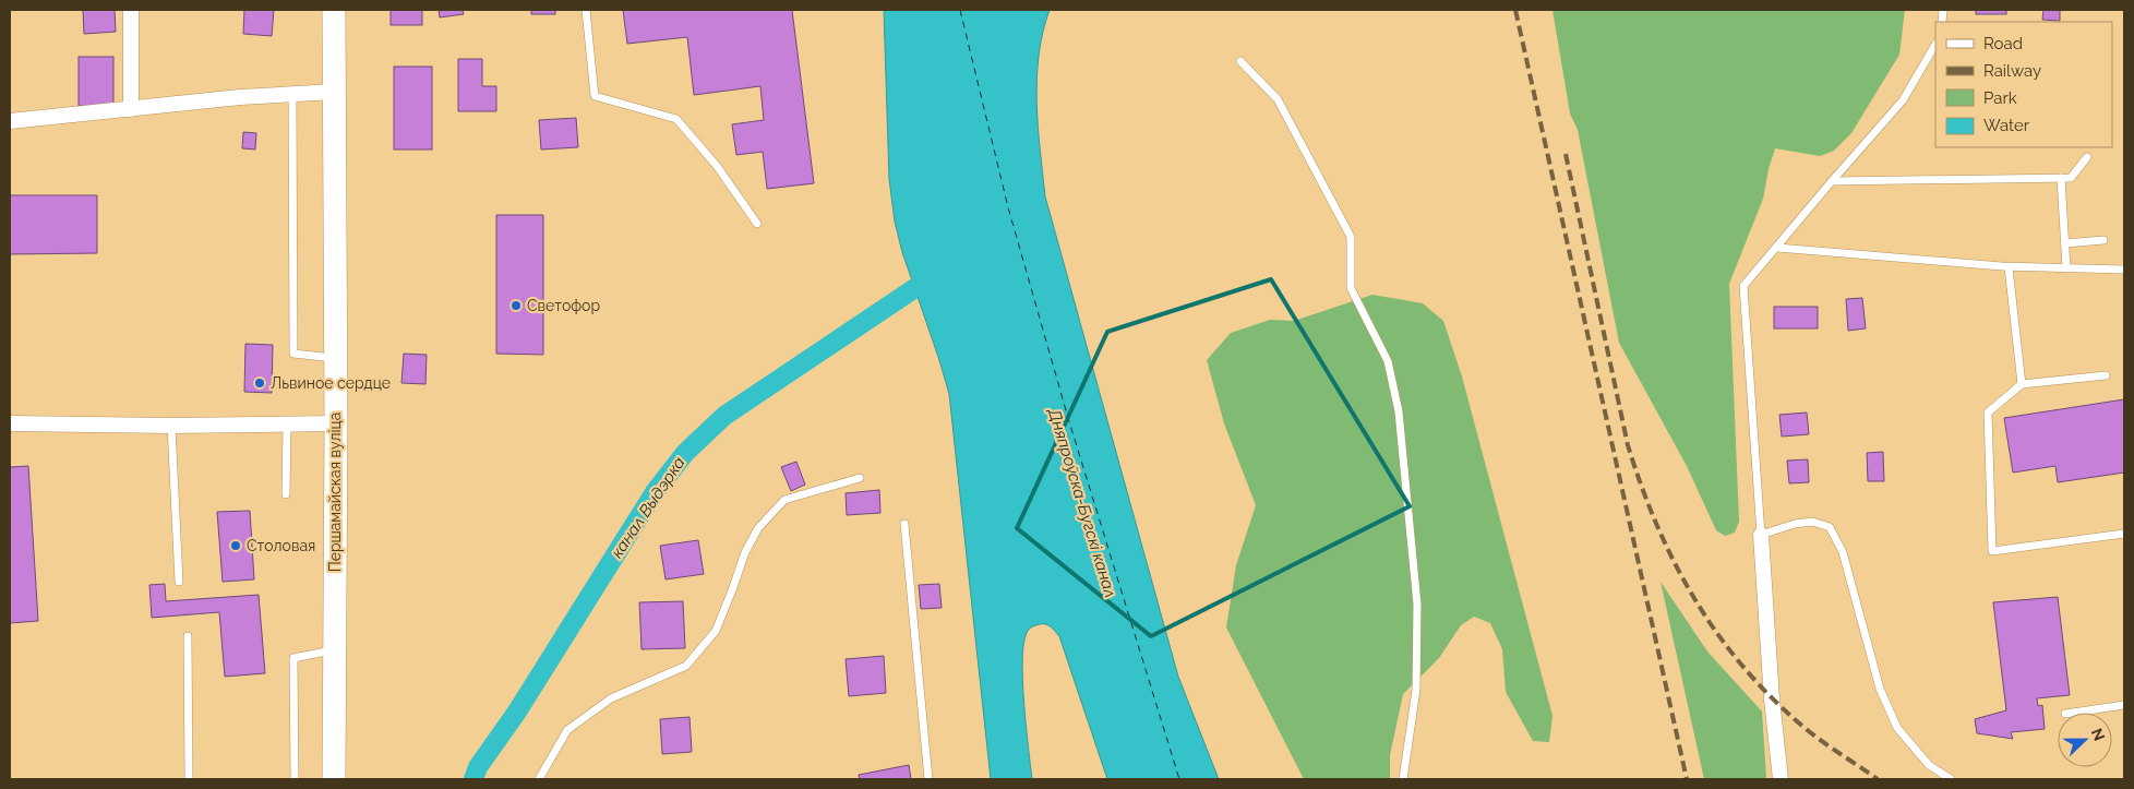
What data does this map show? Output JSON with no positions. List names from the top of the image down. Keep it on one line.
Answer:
{"streets":{"main road":["Першамайская вуліца"]},"water":["Дняпроўска-Бугскі канал","канал Выдэрка"],"places":["Светофор","Львиное сердце","Столовая"],"legend":["Road","Railway","Park","Water"],"north":"right"}
